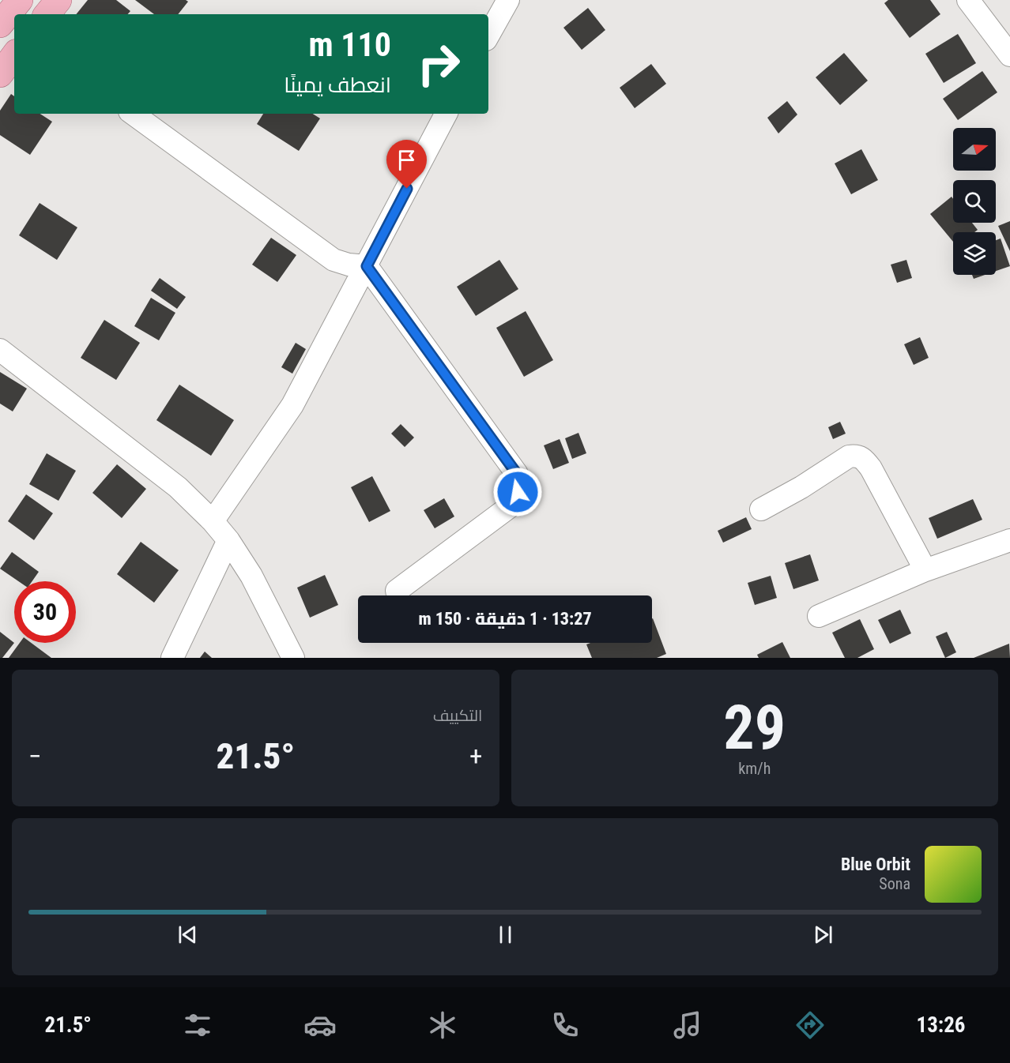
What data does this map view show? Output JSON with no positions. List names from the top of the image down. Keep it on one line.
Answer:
{"north":"right","page":{"turn":["110 m","انعطف يمينًا"],"limit":"30","trip":"13:27 · 1 دقيقة · 150 m","tile":[["29","km/h"],"التكييف"],"heat":["−","21.5°","+"],"song":["Blue Orbit","Sona"],"tabs":["13:26","21.5°"]}}
